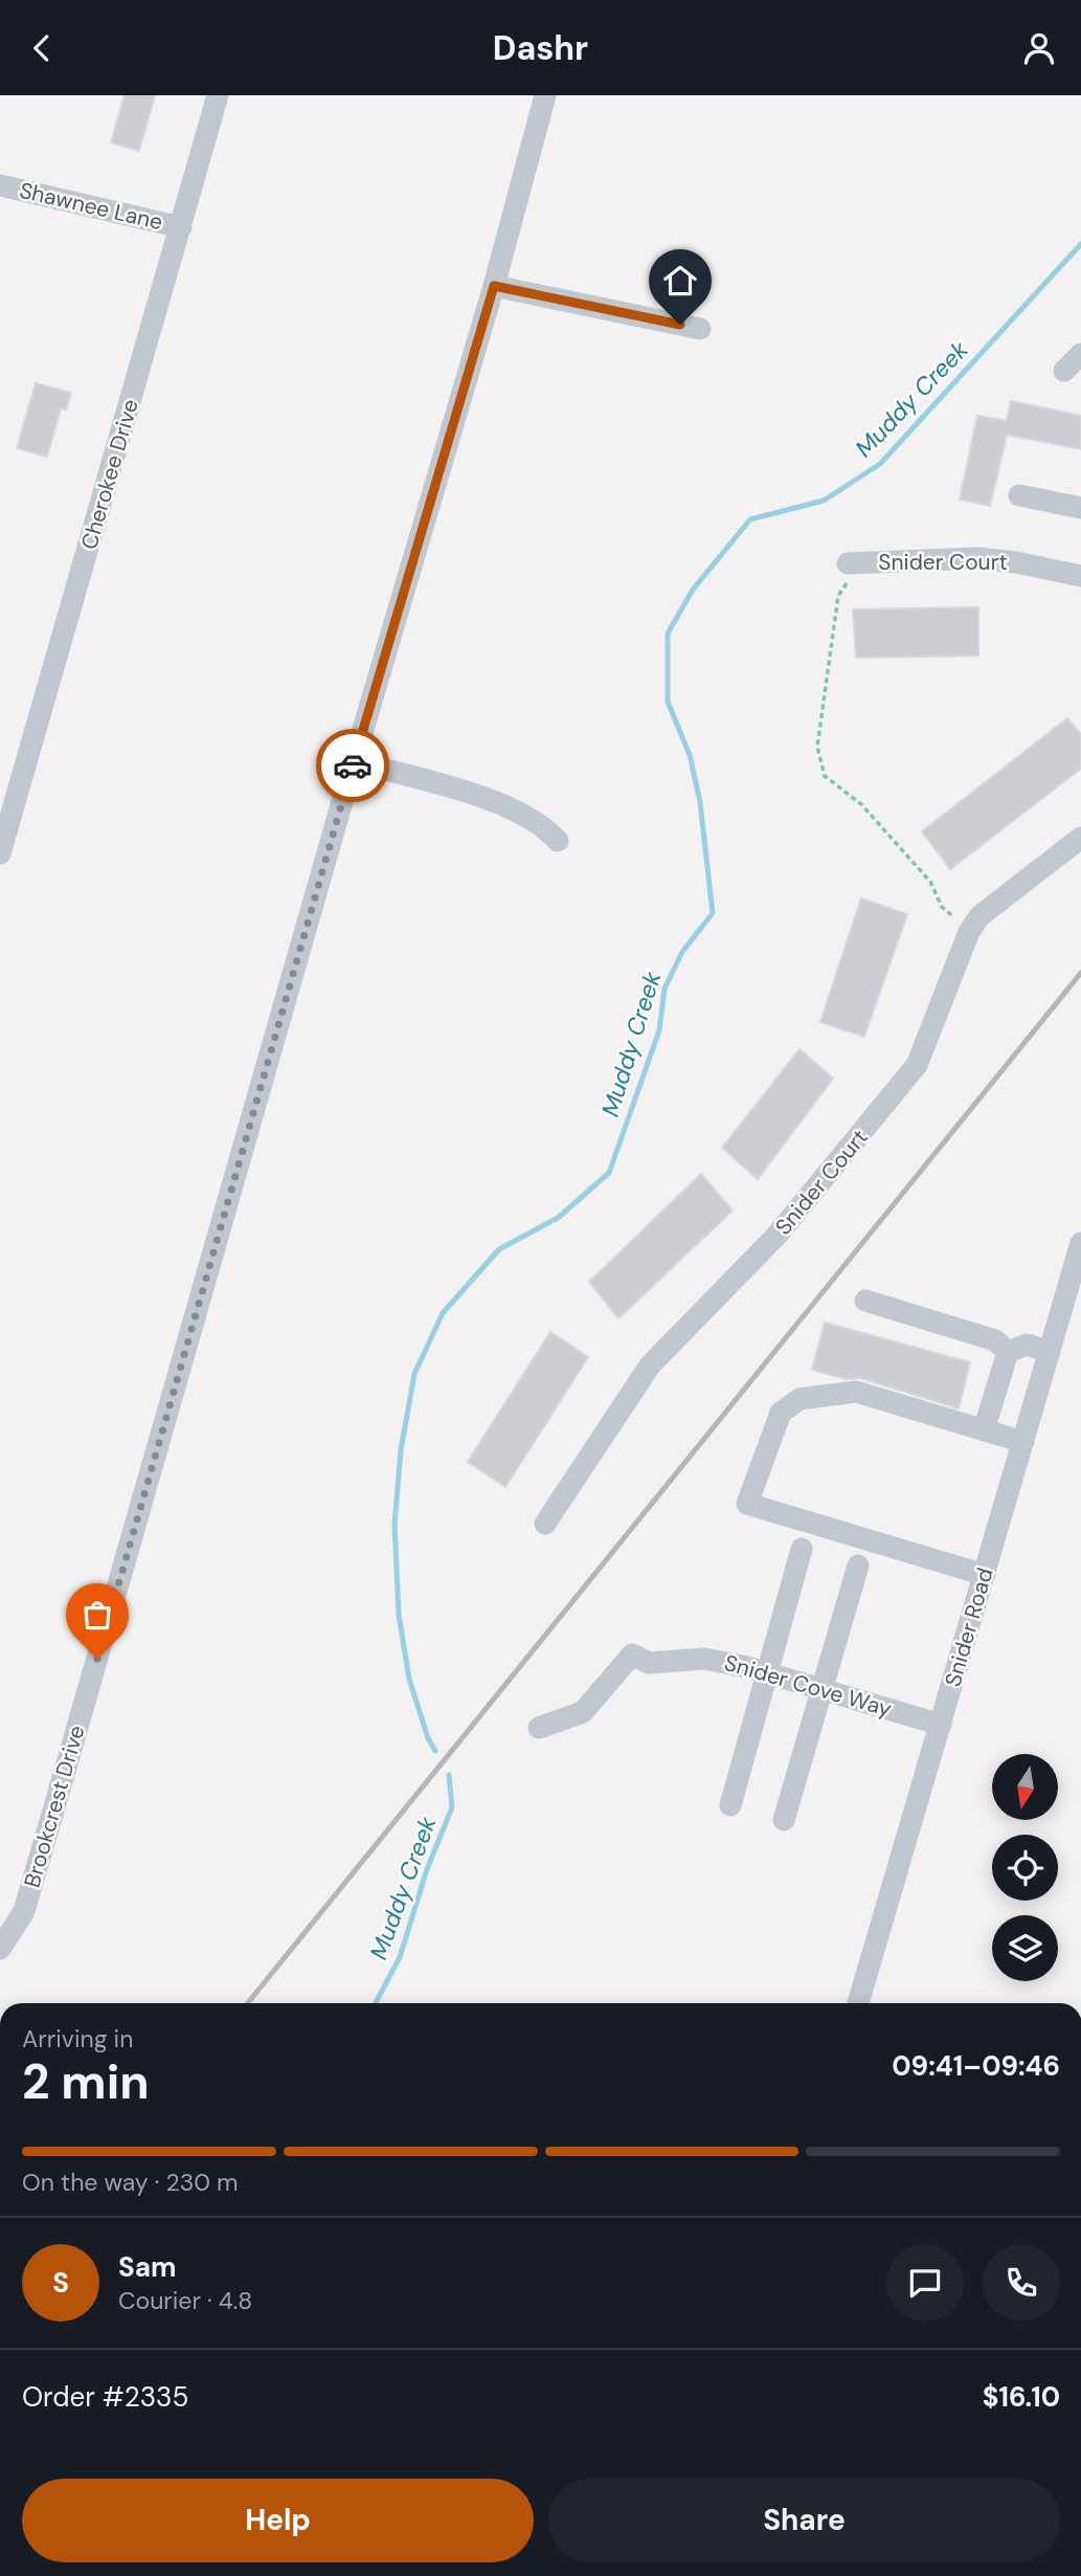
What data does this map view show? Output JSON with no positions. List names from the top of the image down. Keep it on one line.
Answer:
{"streets":{"street":["Shawnee Lane","Cherokee Drive","Snider Court","Snider Road","Snider Cove Way","Brookcrest Drive"]},"crossings":[["Shawnee Lane","Cherokee Drive"],["Snider Road","Snider Cove Way"]],"water":["Muddy Creek"],"north":"bottom","page":{"header":"Dashr","heading":["2 min","Arriving in","09:41–09:46"],"panel":["Sam","Courier · 4.8","Order #2335","$16.10"],"bar":"On the way · 230 m","round":"S","buttons":["Help","Share"]}}
